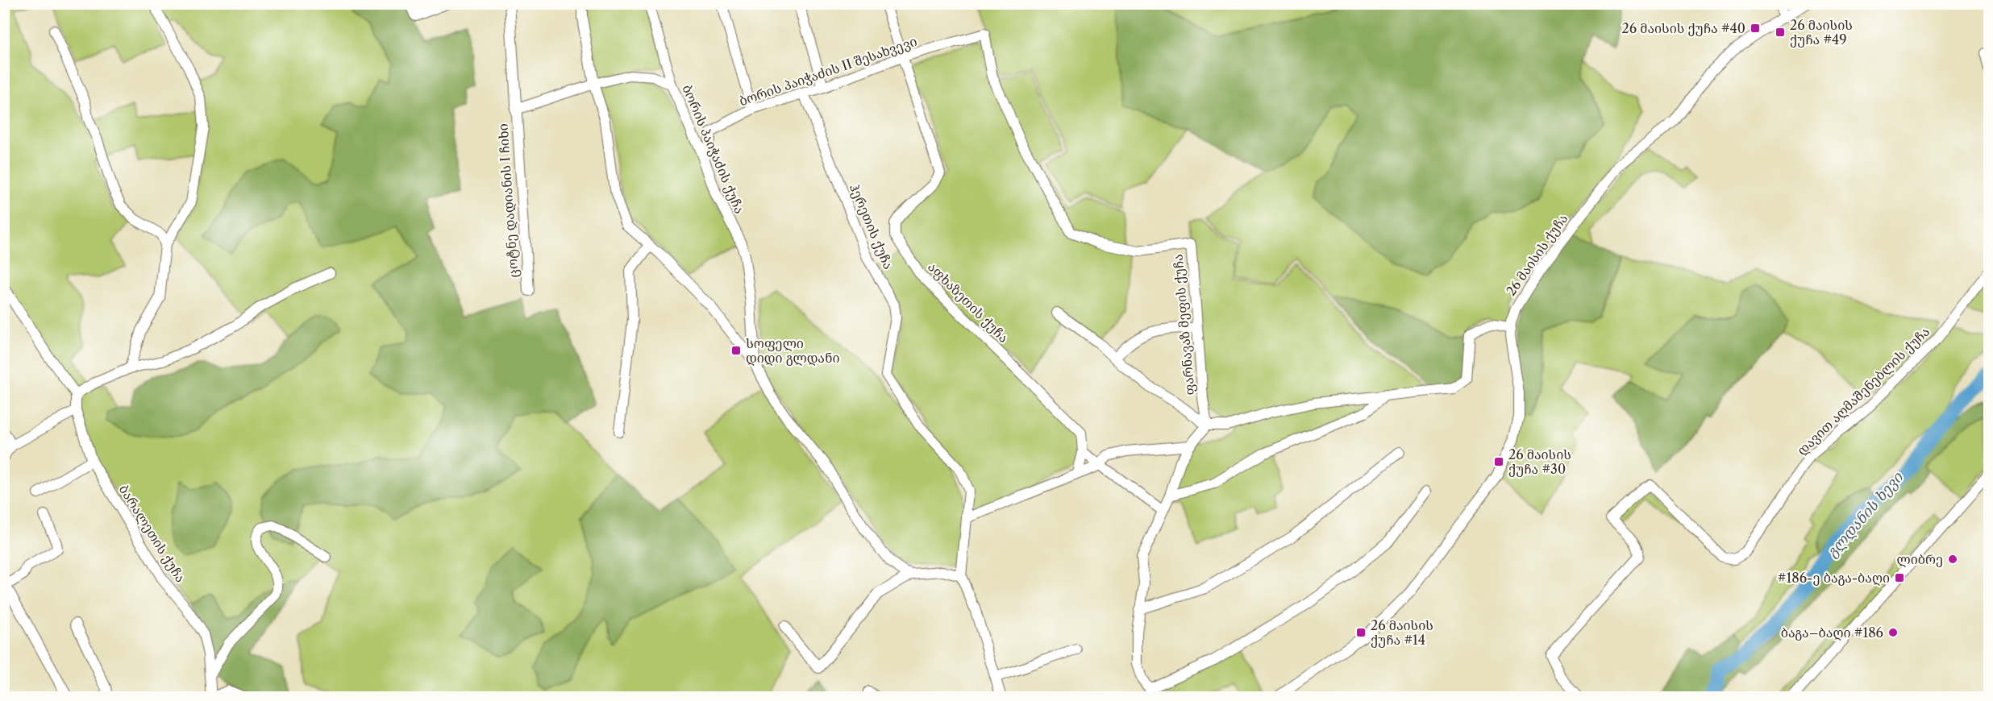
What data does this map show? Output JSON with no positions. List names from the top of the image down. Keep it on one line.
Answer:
{"streets":{"street":["ბორის პაიჭაძის II შესახვევი","ბორის პაიჭაძის ქუჩა","ცოტნე დადიანის I ჩიხი","ჰერეთის ქუჩა","26 მაისის ქუჩა","აფხაზეთის ქუჩა","ფარნავაზ მეფის ქუჩა","დავით აღმაშენებლის ქუჩა","ბარალეთის ქუჩა"]},"crossings":[["ბორის პაიჭაძის II შესახვევი","ბორის პაიჭაძის ქუჩა"],["ბორის პაიჭაძის II შესახვევი","ჰერეთის ქუჩა"],["ბორის პაიჭაძის II შესახვევი","აფხაზეთის ქუჩა"],["ბორის პაიჭაძის II შესახვევი","ფარნავაზ მეფის ქუჩა"]],"water":["გლდანის ხევი"],"places":{"transit":["26 მაისის ქუჩა #40","26 მაისის ქუჩა #49","სოფელი დიდი გლდანი","26 მაისის ქუჩა #30","#186-ე ბაგა-ბაღი","26 მაისის ქუჩა #14"],"other":["ლიბრე","ბაგა–ბაღი #186"]}}
